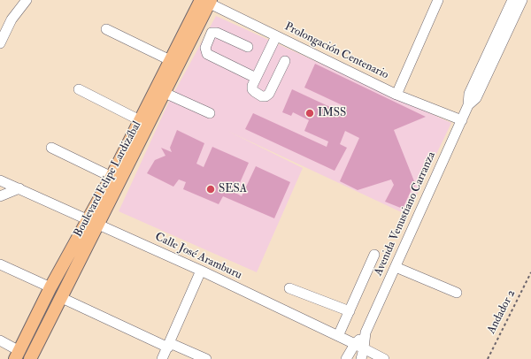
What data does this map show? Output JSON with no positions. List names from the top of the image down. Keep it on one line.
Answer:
{"streets":{"main road":["Boulevard Felipe Lardizábal"],"street":["Prolongación Centenario","Avenida Venustiano Carranza","Calle José Aramburu"],"path":["Andador 2"]},"crossings":[["Prolongación Centenario","Boulevard Felipe Lardizábal"],["Prolongación Centenario","Avenida Venustiano Carranza"],["Boulevard Felipe Lardizábal","Calle José Aramburu"],["Avenida Venustiano Carranza","Calle José Aramburu"]],"places":["IMSS","SESA"]}
